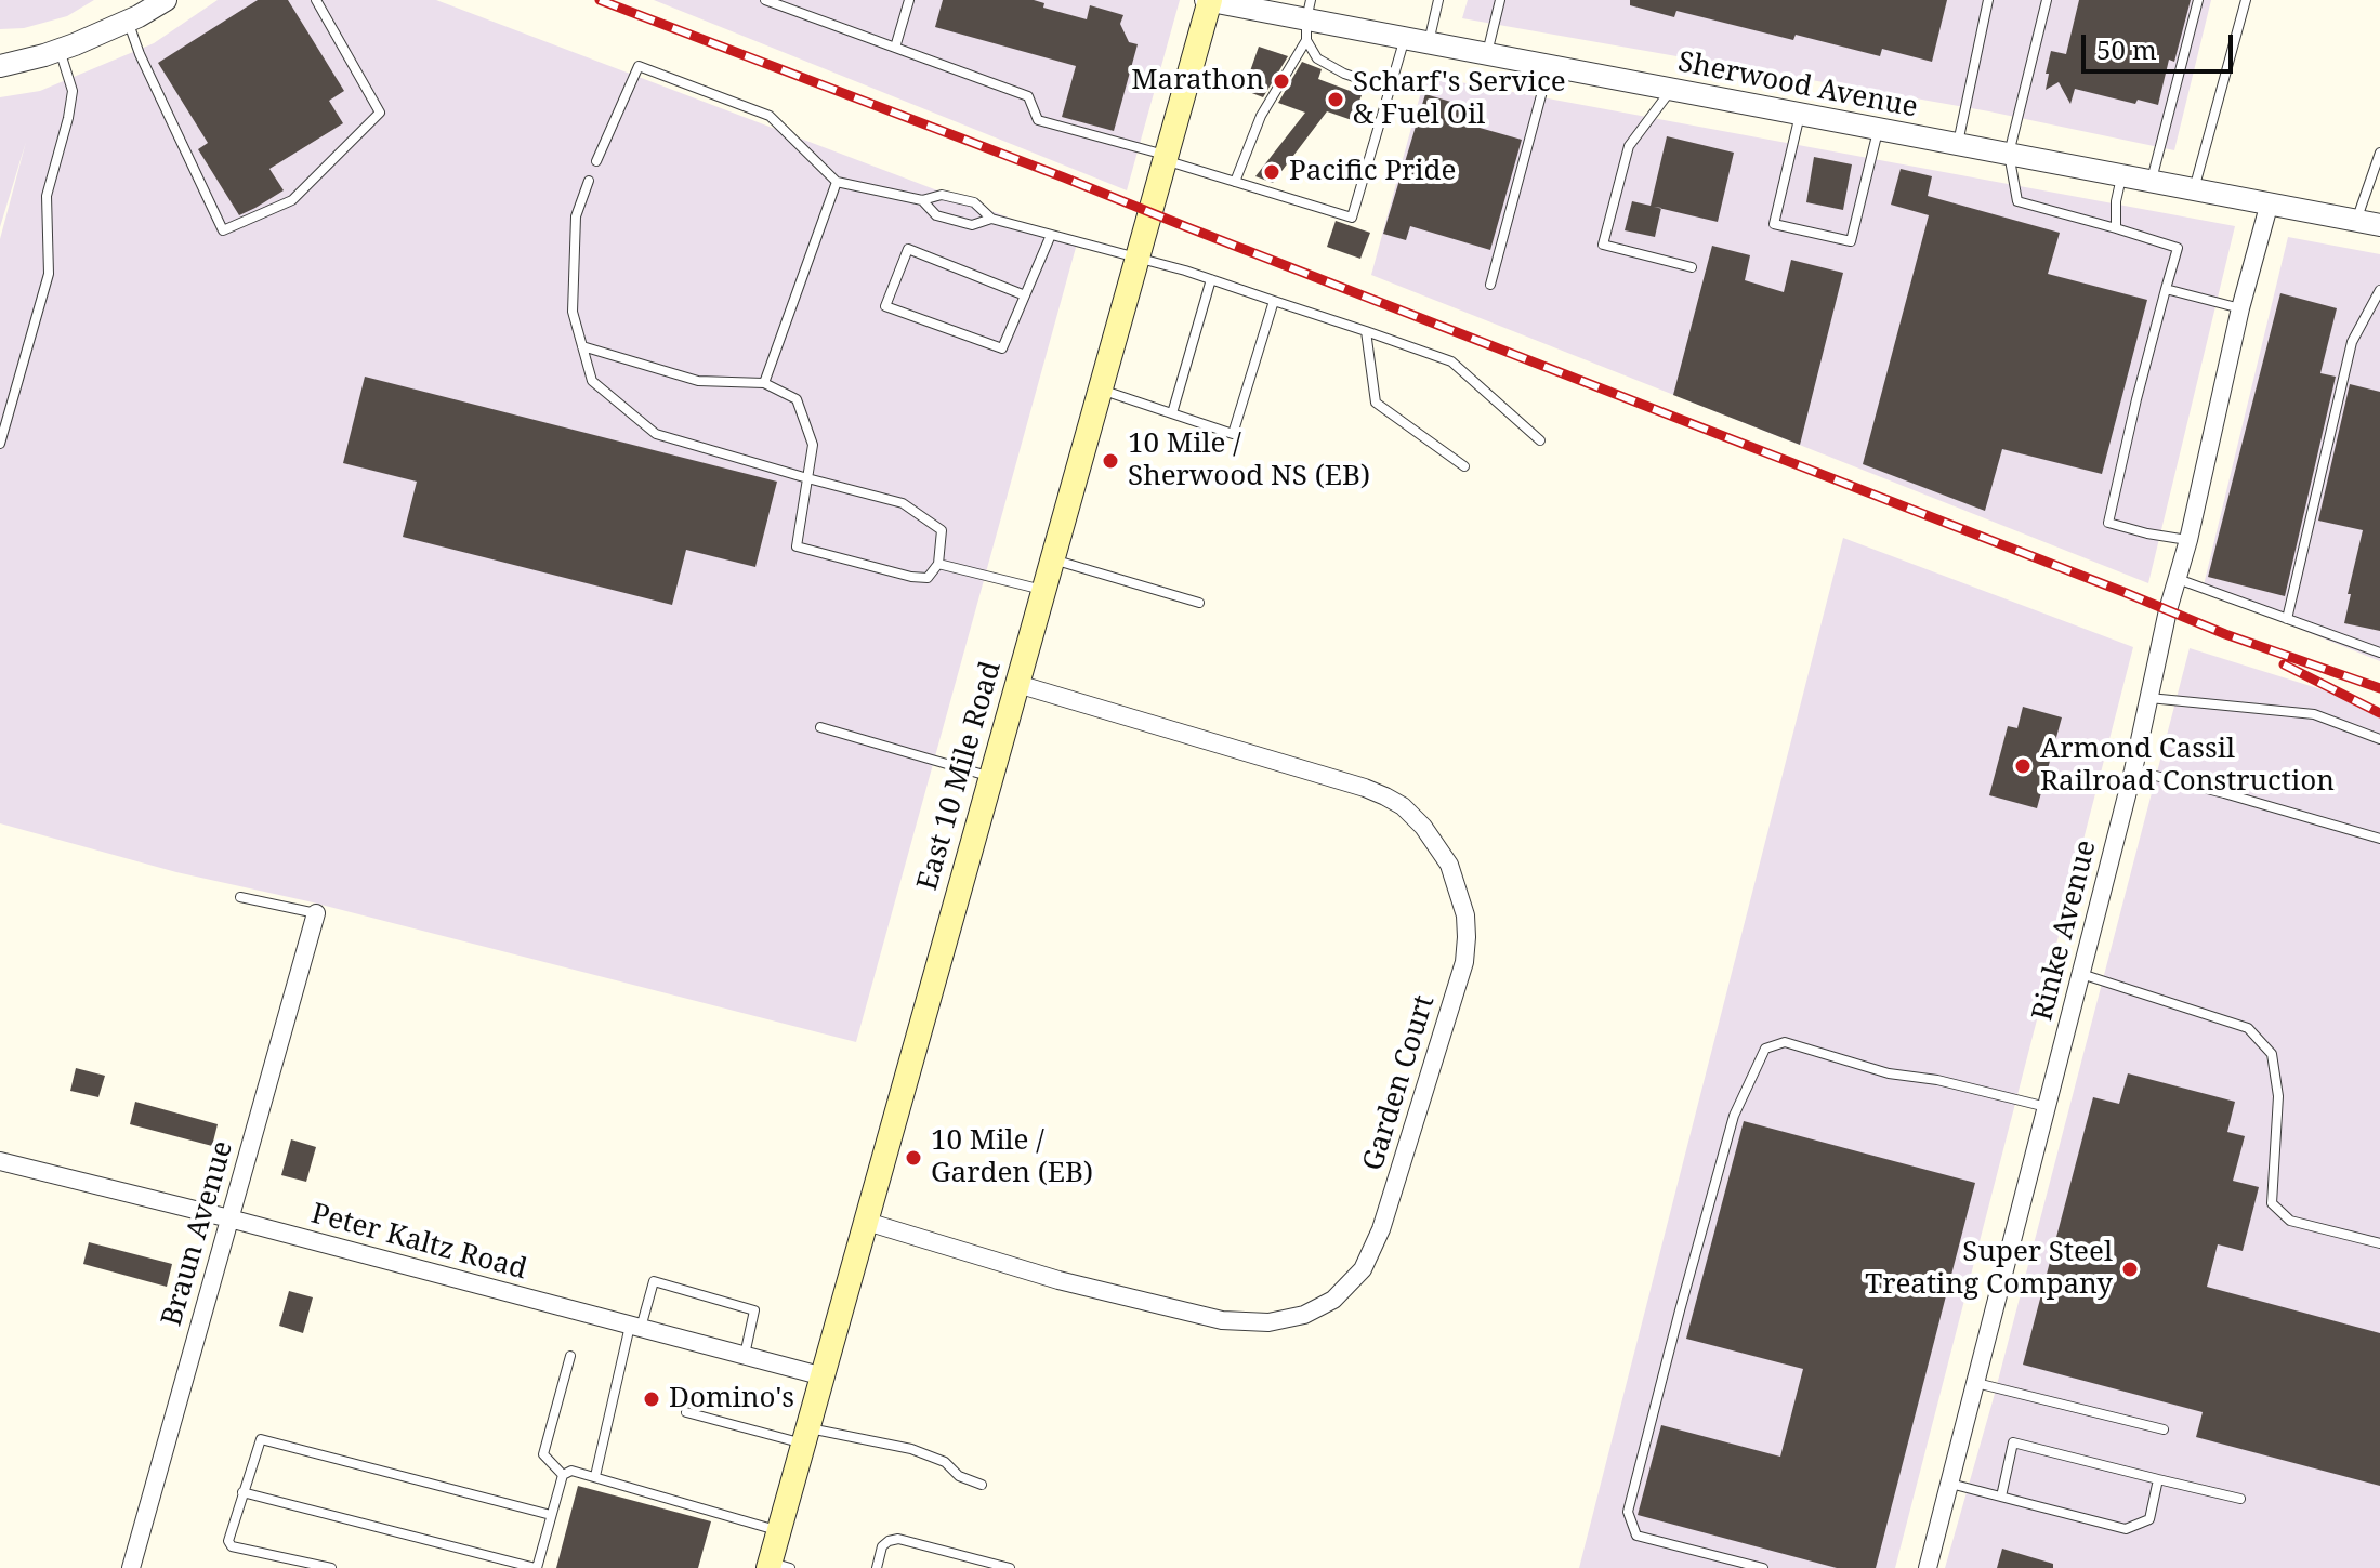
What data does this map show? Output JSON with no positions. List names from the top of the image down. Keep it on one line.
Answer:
{"streets":{"main road":["East 10 Mile Road"],"street":["Sherwood Avenue","Rinke Avenue","Garden Court","Braun Avenue","Peter Kaltz Road"]},"crossings":[["Sherwood Avenue","East 10 Mile Road"],["Sherwood Avenue","Rinke Avenue"],["East 10 Mile Road","Garden Court"],["East 10 Mile Road","Peter Kaltz Road"],["Braun Avenue","Peter Kaltz Road"]],"places":["Marathon","Scharf's Service & Fuel Oil","Pacific Pride","10 Mile / Sherwood NS (EB)","Armond Cassil Railroad Construction","10 Mile / Garden (EB)","Super Steel Treating Company","Domino's"],"scale_bar":"50 m"}
